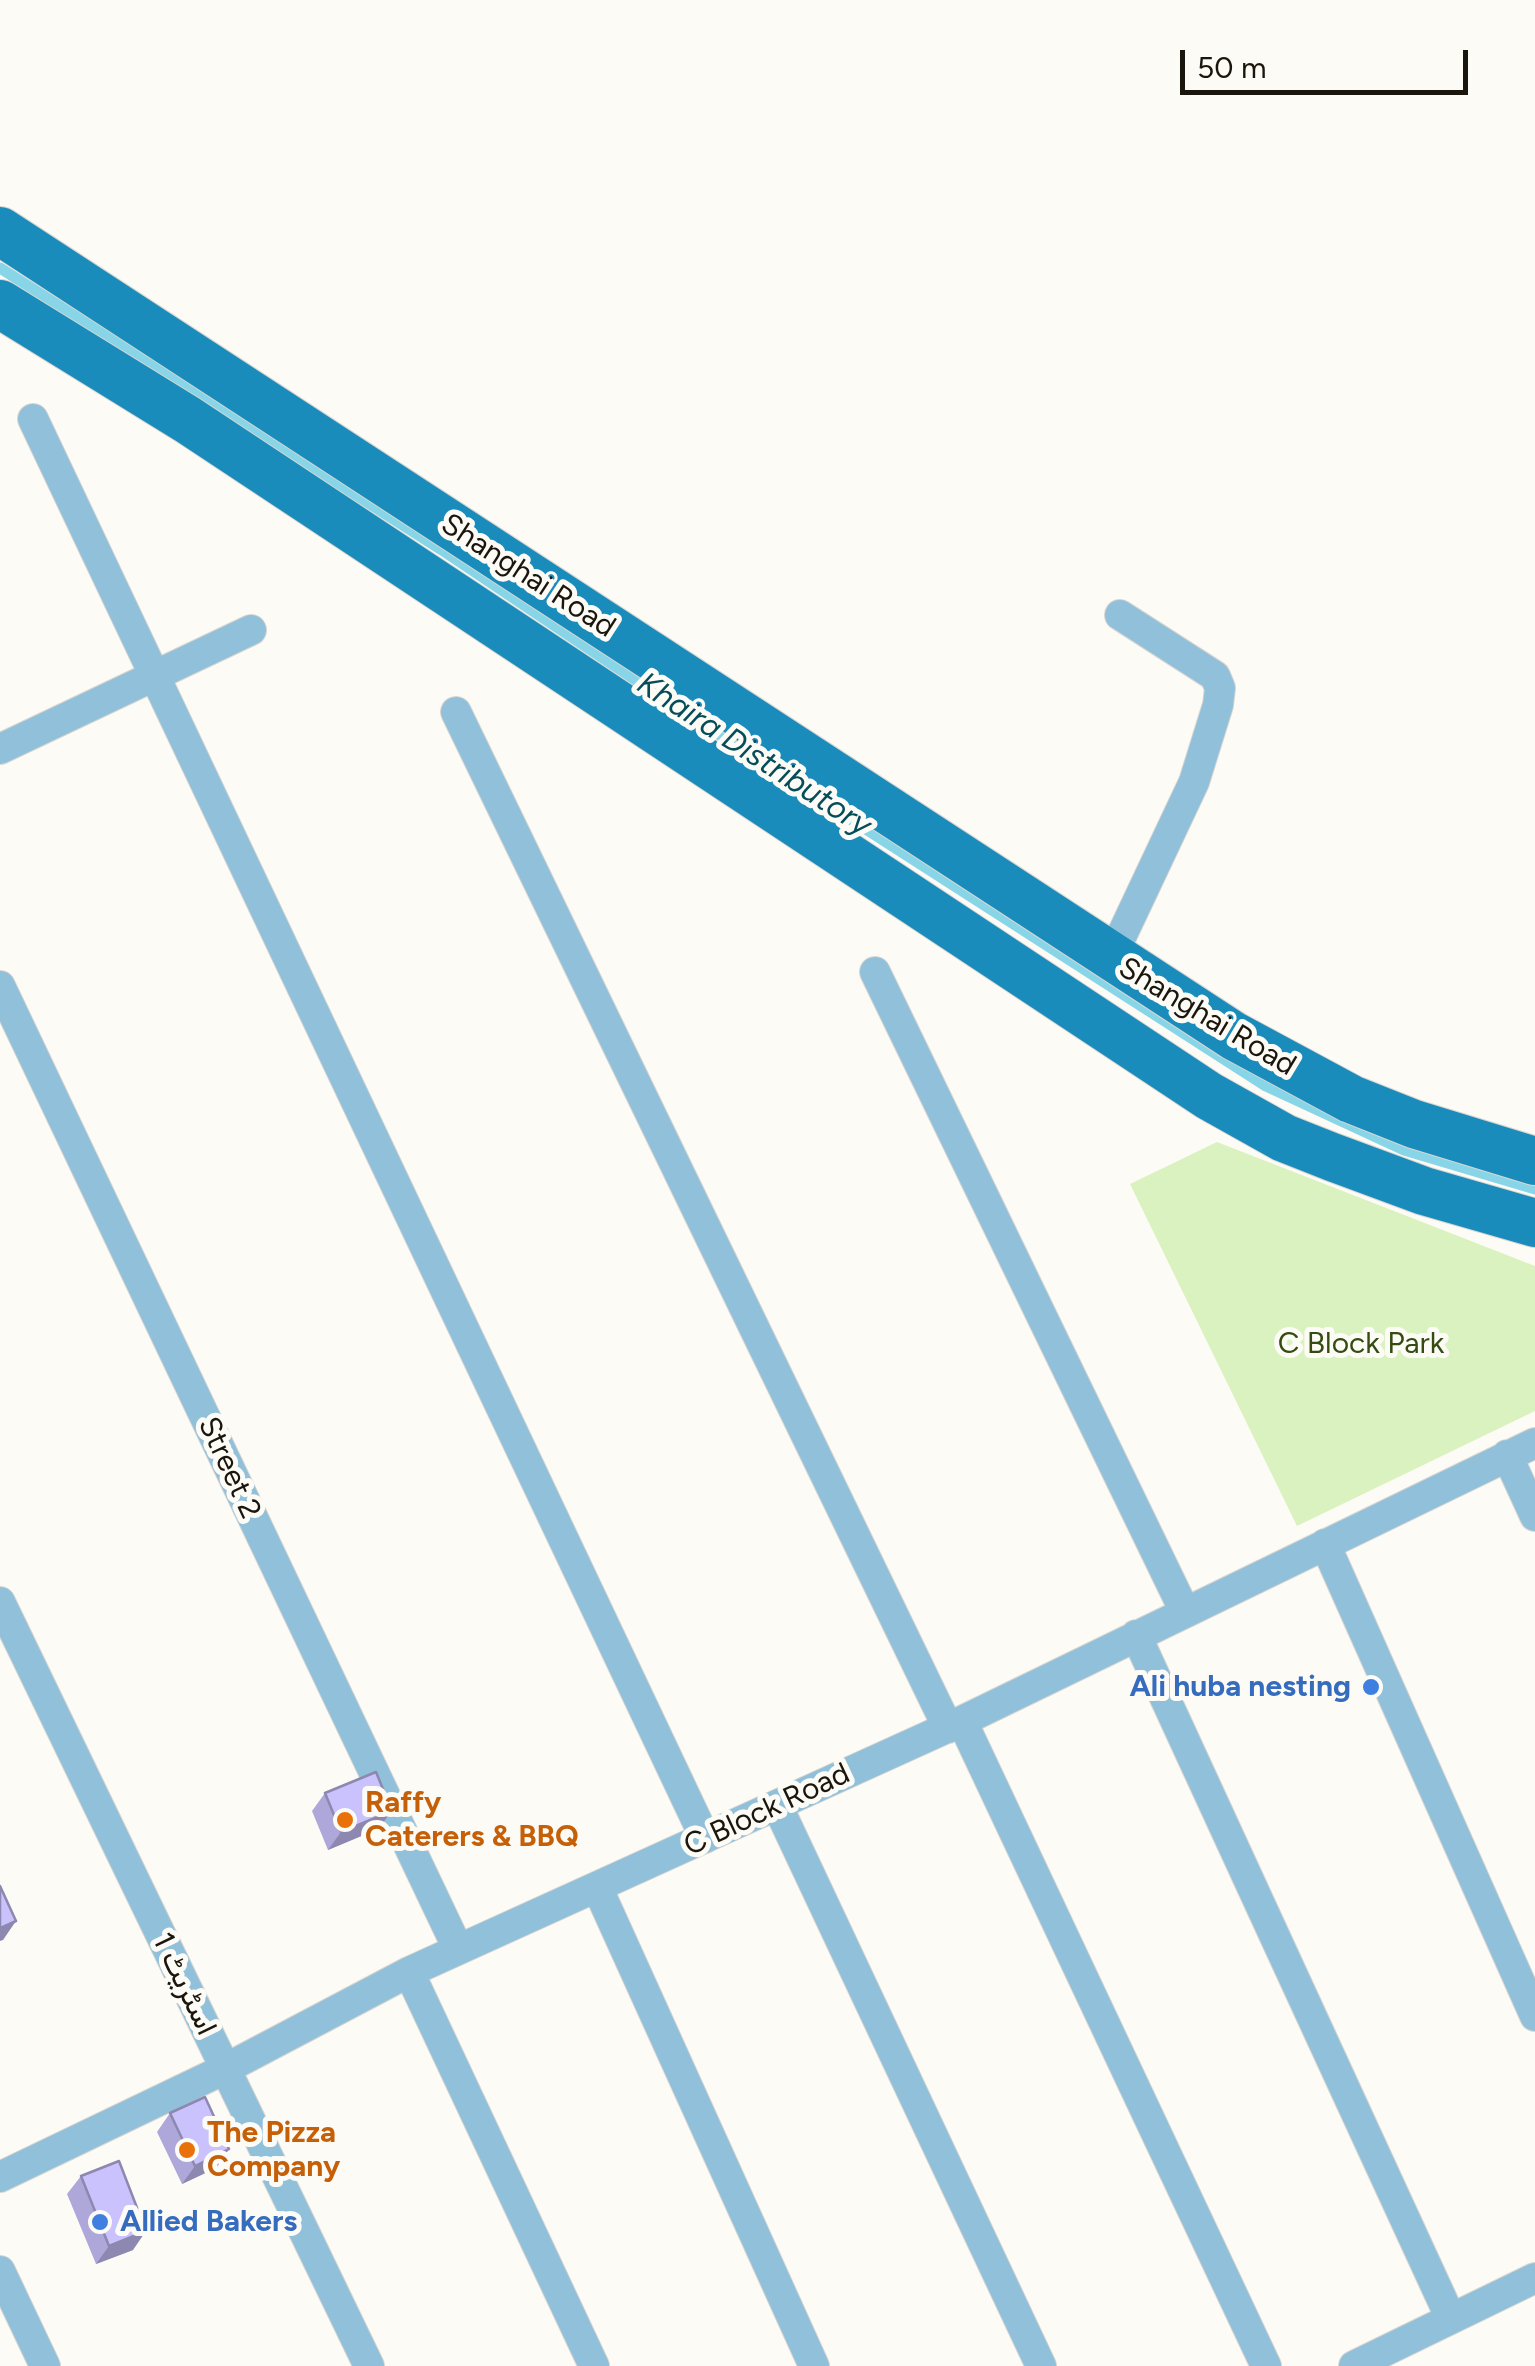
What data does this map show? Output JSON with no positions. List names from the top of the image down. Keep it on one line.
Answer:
{"streets":{"main road":["Shanghai Road"],"street":["Street 2","C Block Road","اسٹریٹ 1"]},"crossings":[["Street 2","C Block Road"],["C Block Road","اسٹریٹ 1"]],"water":["Khaira Distributory"],"parks":["C Block Park"],"places":["Ali huba nesting","Raffy Caterers & BBQ","The Pizza Company","Allied Bakers"],"scale_bar":"50 m"}
